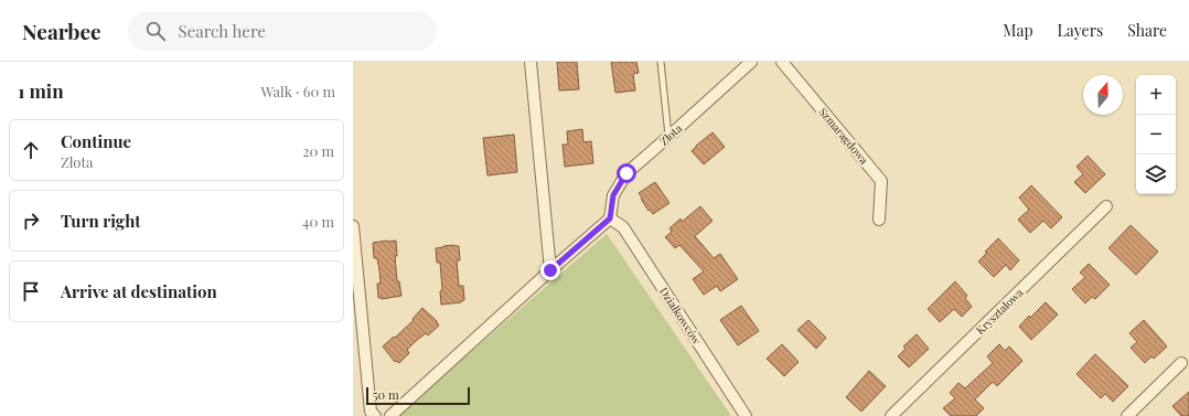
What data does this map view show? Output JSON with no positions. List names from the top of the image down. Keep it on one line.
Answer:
{"streets":{"street":["Złota","Szmaragdowa","Kryształowa","Działkowców"]},"crossings":[["Złota","Działkowców"]],"scale_bar":"50 m","north":"top","page":{"header":"Nearbee","search":"Search here","nav":["Map","Layers","Share"],"heading":["1 min","Walk · 60 m"],"map_buttons":["+","−"],"list":[["Continue","Złota","20 m"],["Turn right","40 m"],"Arrive at destination"],"scale":"50 m"}}
